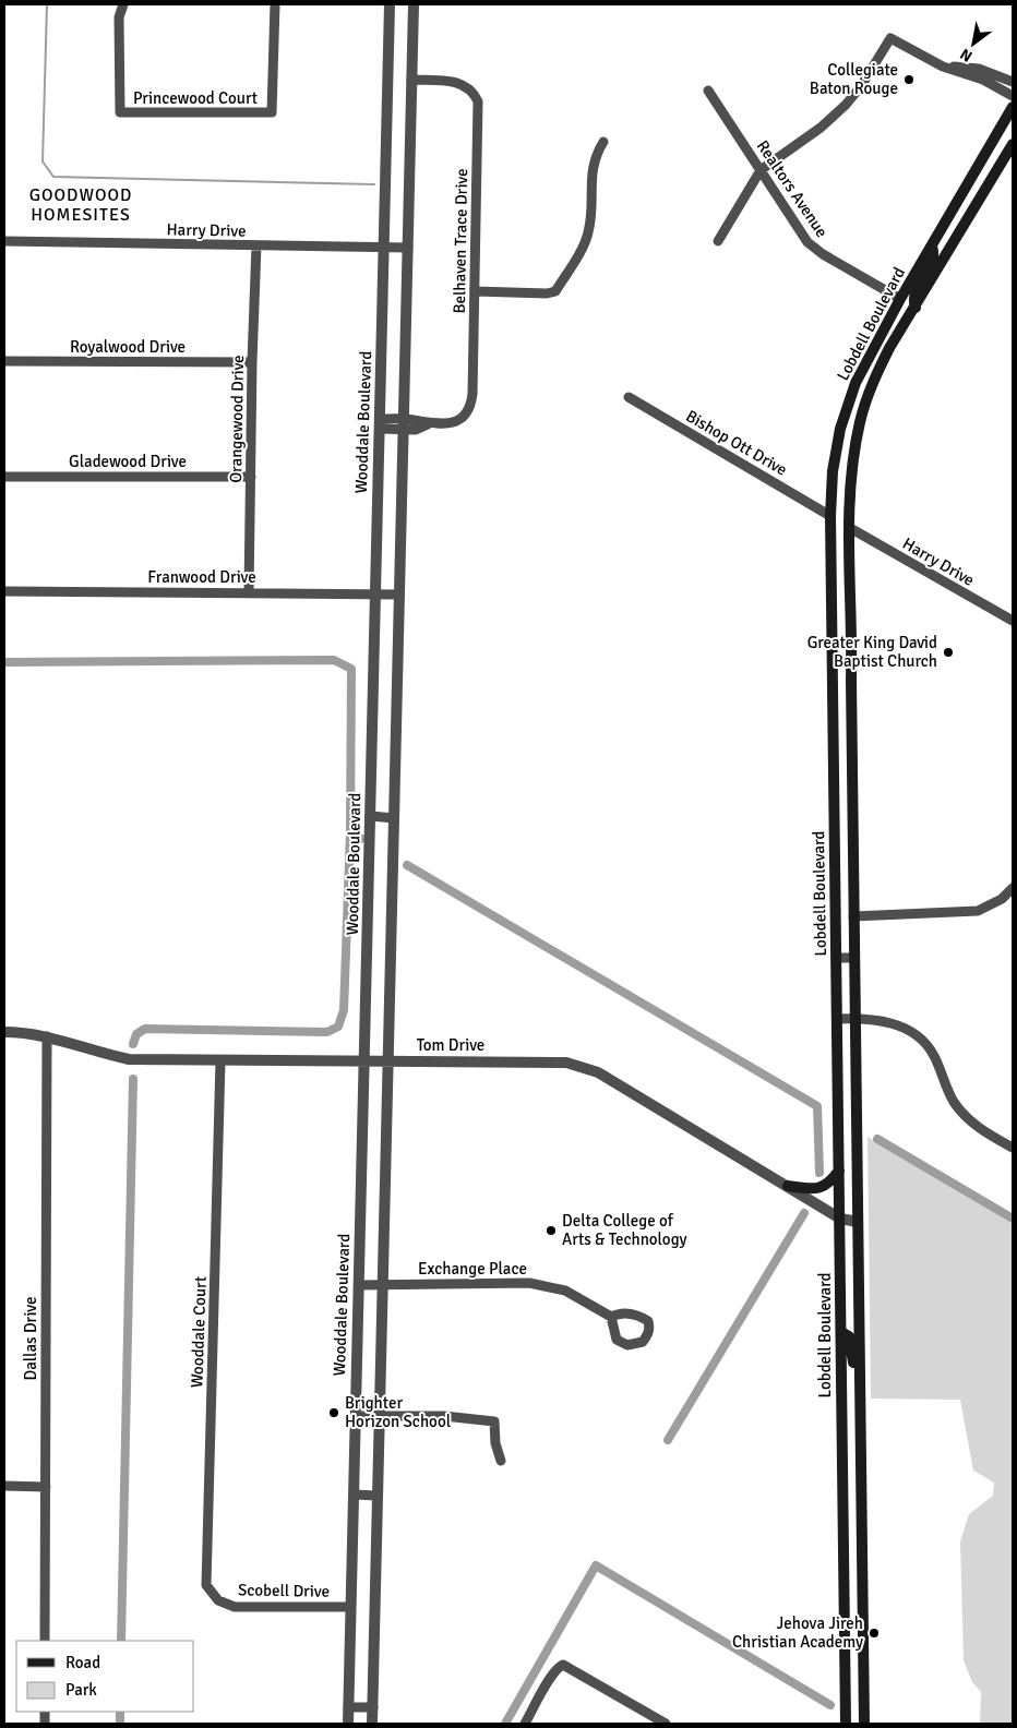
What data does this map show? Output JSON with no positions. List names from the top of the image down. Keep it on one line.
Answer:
{"streets":{"main road":["Lobdell Boulevard"],"street":["Princewood Court","Realtors Avenue","Harry Drive","Belhaven Trace Drive","Royalwood Drive","Orangewood Drive","Wooddale Boulevard","Bishop Ott Drive","Gladewood Drive","Franwood Drive","Tom Drive","Exchange Place","Wooddale Court","Dallas Drive","Scobell Drive"]},"crossings":[["Realtors Avenue","Lobdell Boulevard"],["Harry Drive","Lobdell Boulevard"],["Harry Drive","Orangewood Drive"],["Harry Drive","Wooddale Boulevard"],["Belhaven Trace Drive","Wooddale Boulevard"],["Lobdell Boulevard","Bishop Ott Drive"],["Lobdell Boulevard","Tom Drive"],["Royalwood Drive","Orangewood Drive"],["Orangewood Drive","Gladewood Drive"],["Orangewood Drive","Franwood Drive"],["Wooddale Boulevard","Franwood Drive"],["Wooddale Boulevard","Tom Drive"],["Wooddale Boulevard","Exchange Place"],["Wooddale Boulevard","Scobell Drive"],["Tom Drive","Wooddale Court"],["Tom Drive","Dallas Drive"],["Wooddale Court","Scobell Drive"]],"districts":["GOODWOOD HOMESITES"],"places":["Collegiate Baton Rouge","Greater King David Baptist Church","Delta College of Arts & Technology","Brighter Horizon School","Jehova Jireh Christian Academy"],"legend":["Road","Park"],"north":"bottom left"}
